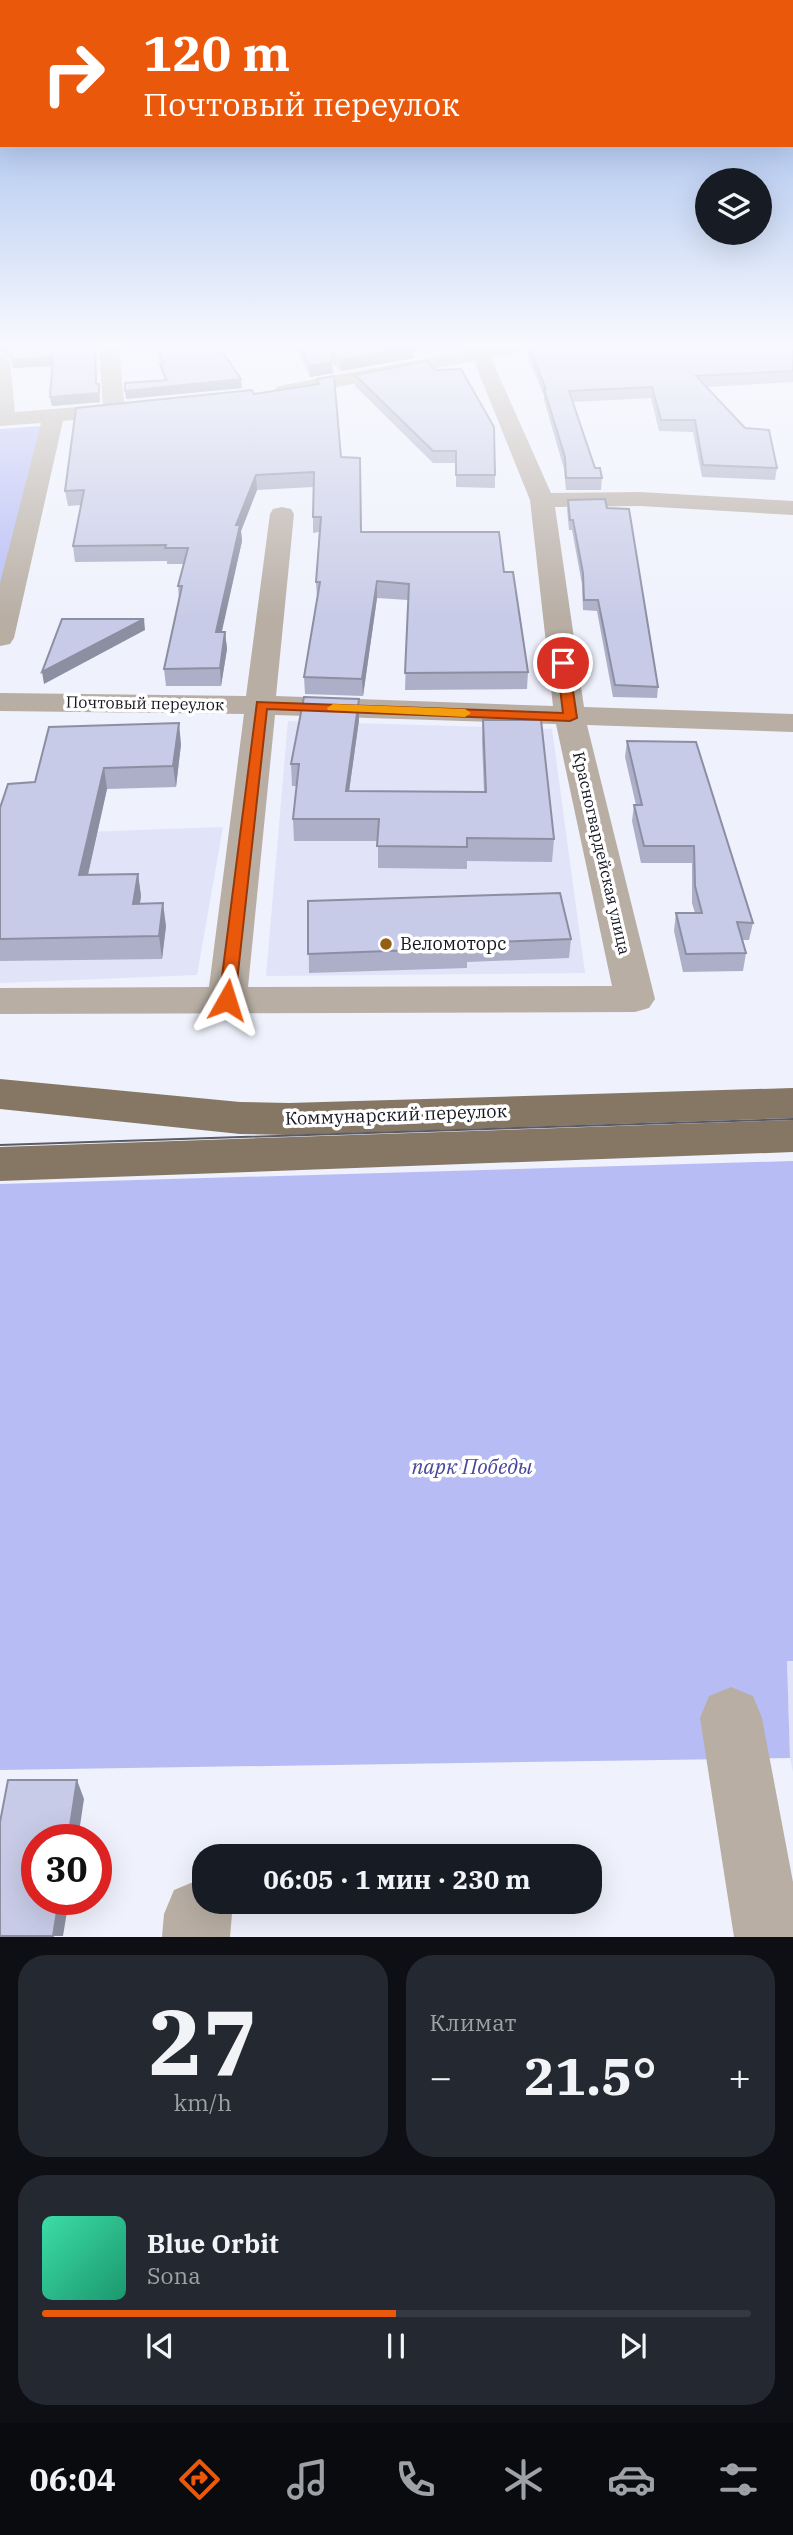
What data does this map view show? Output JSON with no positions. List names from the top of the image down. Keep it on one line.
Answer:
{"streets":{"main road":["Коммунарский переулок"],"street":["Почтовый переулок","Красногвардейская улица"]},"crossings":[["Почтовый переулок","Красногвардейская улица"]],"parks":["парк Победы"],"places":["Веломоторс"],"page":{"turn":["120 m","Почтовый переулок"],"limit":"30","trip":"06:05 · 1 мин · 230 m","tile":[["27","km/h"],"Климат"],"heat":["−","21.5°","+"],"song":["Blue Orbit","Sona"],"tabs":"06:04"}}
